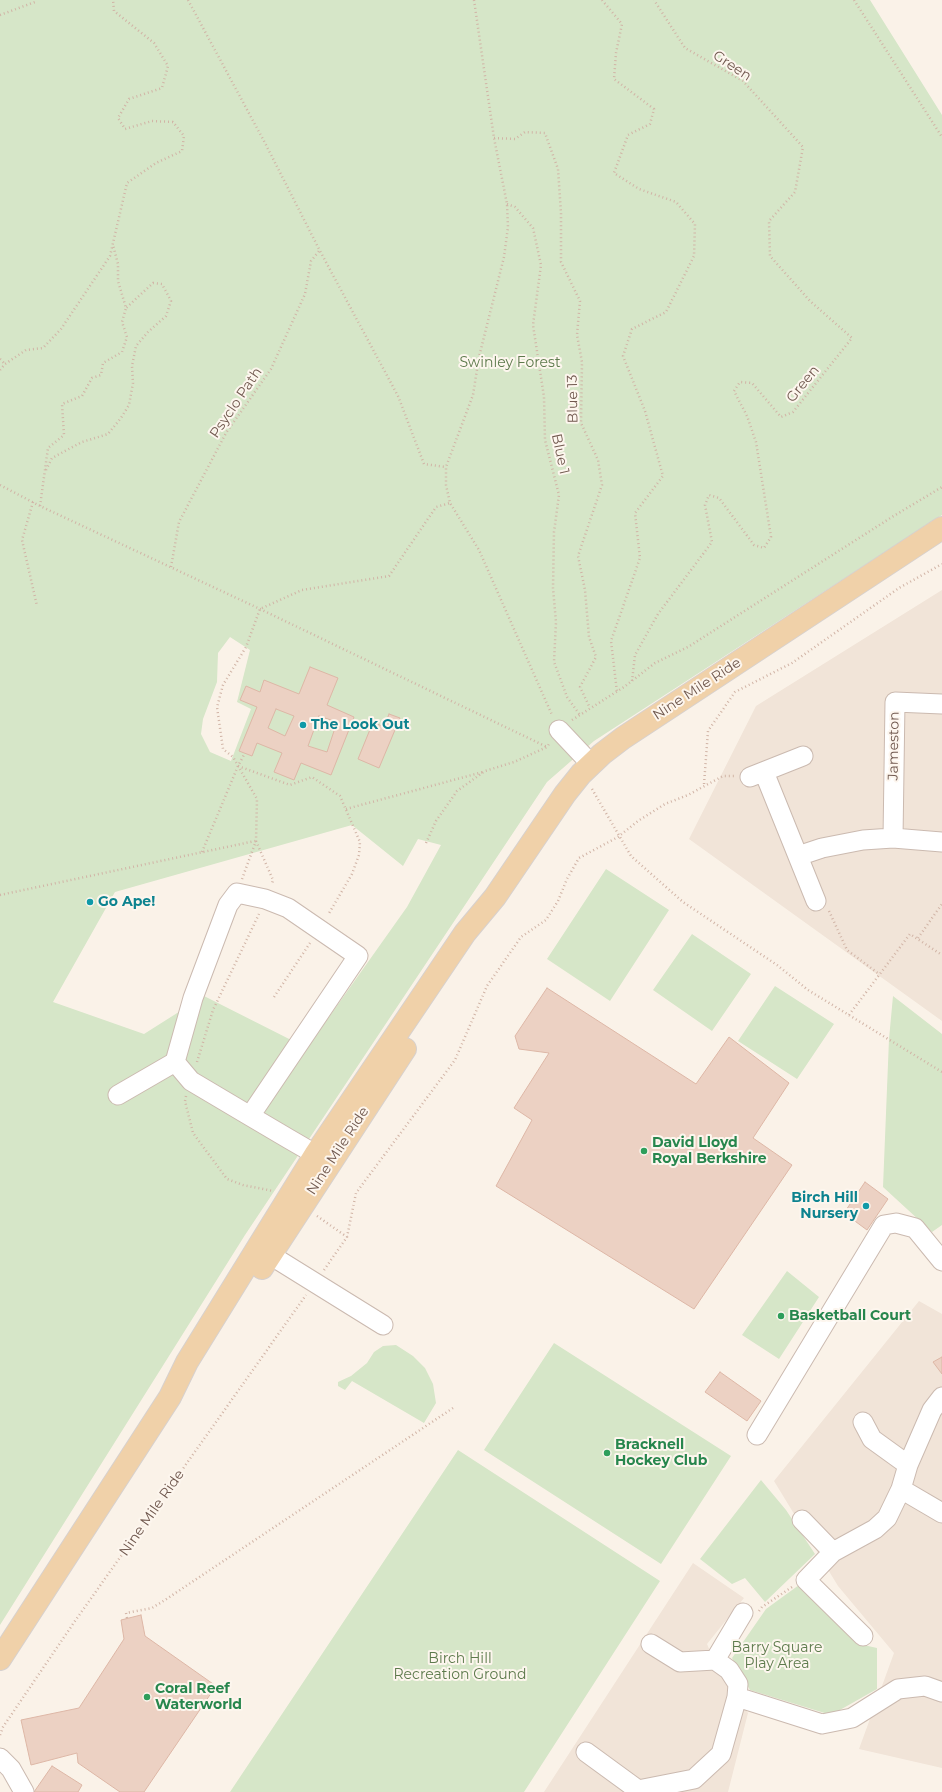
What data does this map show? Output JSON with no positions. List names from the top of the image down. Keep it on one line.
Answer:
{"streets":{"main road":["Nine Mile Ride"],"street":["Jameston"],"path":["Green","Blue 13","Psyclo Path","Blue 1"]},"parks":["Swinley Forest","Barry Square Play Area","Birch Hill Recreation Ground"],"places":["The Look Out","Go Ape!","David Lloyd Royal Berkshire","Birch Hill Nursery","Basketball Court","Bracknell Hockey Club","Coral Reef Waterworld"]}
